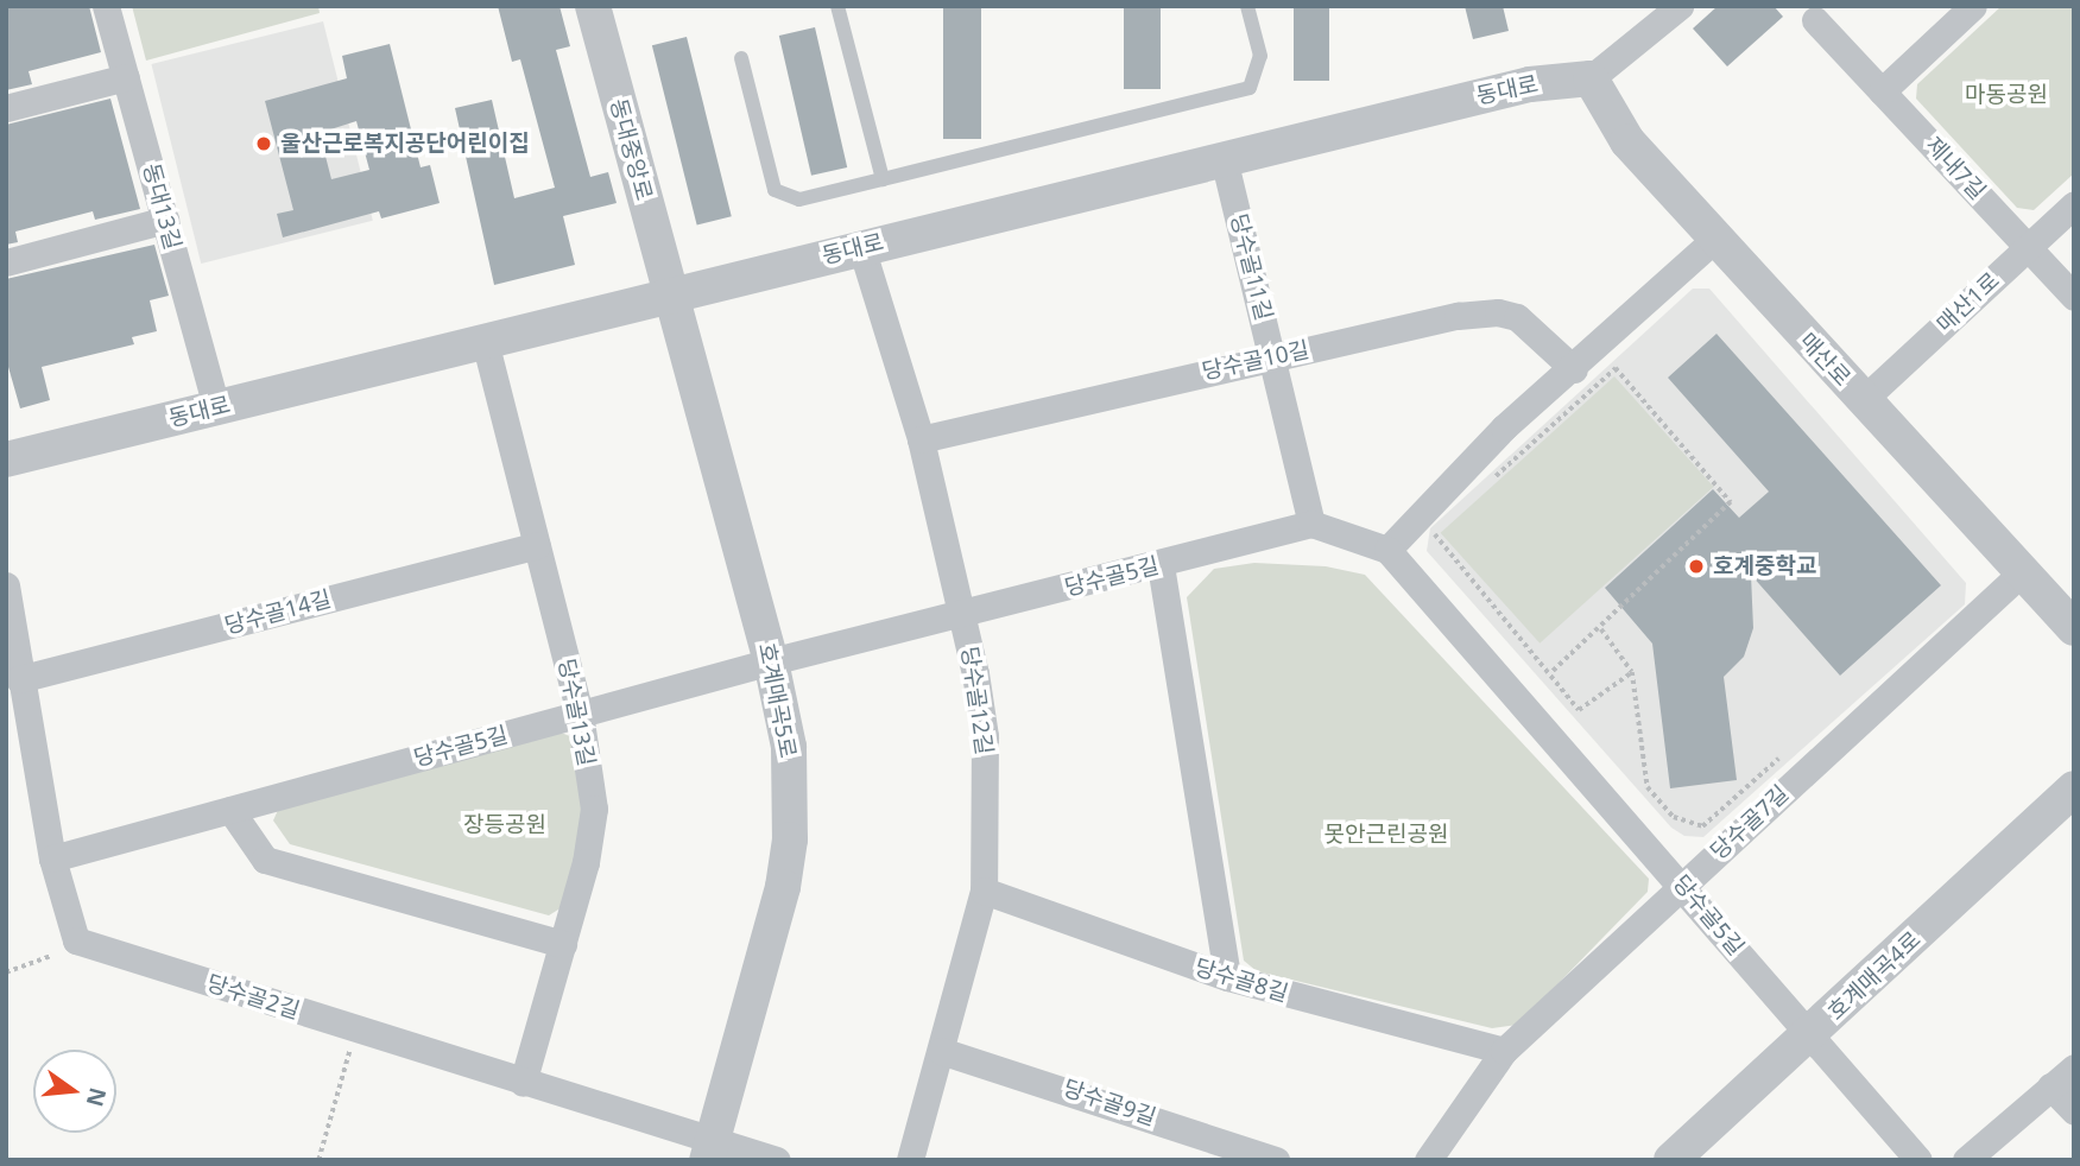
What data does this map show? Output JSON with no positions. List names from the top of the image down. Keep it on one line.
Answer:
{"streets":{"street":["동대로","동대중앙로","제내7길","동대13길","당수골11길","매산1로","매산로","당수골10길","당수골5길","당수골14길","호계매곡5로","당수골12길","당수골13길","당수골7길","호계매곡4로","당수골8길","당수골2길","당수골9길"]},"crossings":[["동대로","동대중앙로"],["동대로","동대13길"],["동대로","당수골11길"],["동대로","매산로"],["동대로","호계매곡5로"],["동대로","당수골12길"],["동대로","당수골13길"],["동대중앙로","호계매곡5로"],["제내7길","매산1로"],["당수골11길","당수골10길"],["당수골11길","당수골5길"],["매산1로","매산로"],["매산로","당수골7길"],["당수골10길","당수골12길"],["당수골5길","호계매곡5로"],["당수골5길","당수골12길"],["당수골5길","당수골13길"],["당수골5길","당수골7길"],["당수골5길","호계매곡4로"],["당수골5길","당수골2길"],["당수골14길","당수골13길"],["당수골14길","당수골2길"],["호계매곡5로","당수골2길"],["당수골12길","당수골8길"],["당수골12길","당수골9길"],["당수골13길","당수골2길"],["당수골7길","당수골8길"]],"parks":["마동공원","장등공원","못안근린공원"],"places":["울산근로복지공단어린이집","호계중학교"],"north":"right"}
